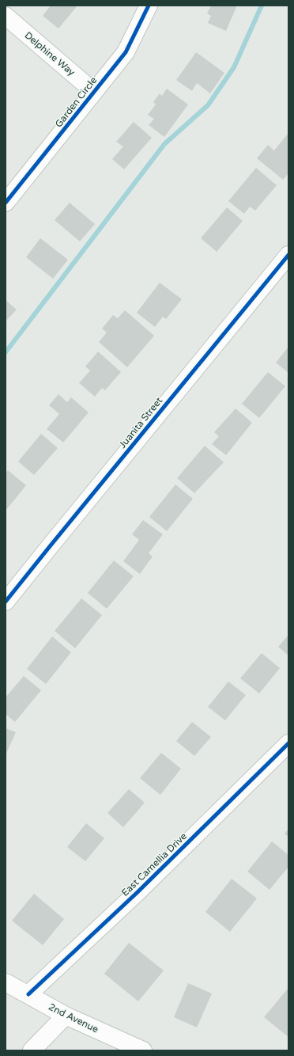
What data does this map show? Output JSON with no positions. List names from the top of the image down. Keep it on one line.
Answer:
{"streets":{"street":["Delphine Way","Garden Circle","Juanita Street","East Camellia Drive","2nd Avenue"]},"crossings":[["Delphine Way","Garden Circle"],["East Camellia Drive","2nd Avenue"]]}
